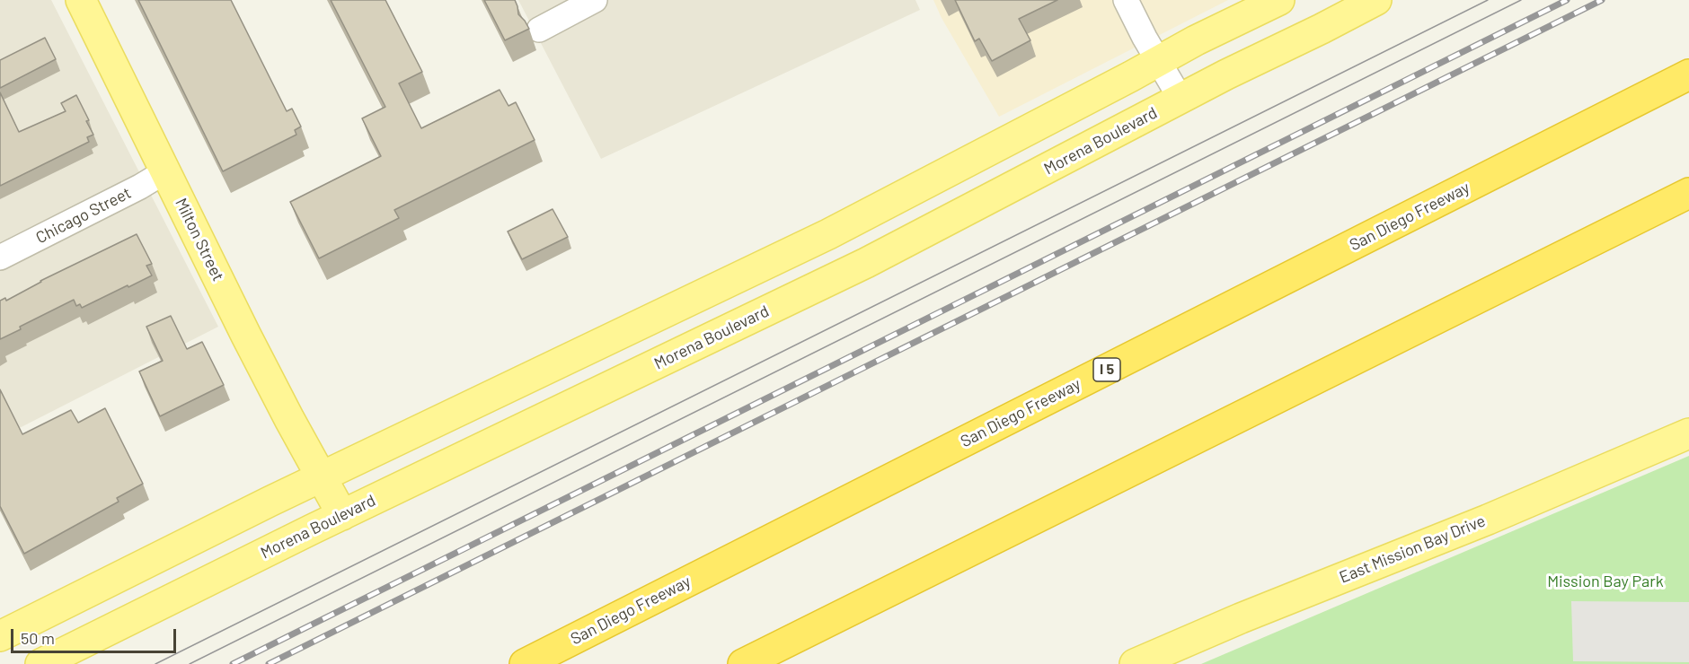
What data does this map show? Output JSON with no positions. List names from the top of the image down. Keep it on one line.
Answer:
{"streets":{"highway":["San Diego Freeway","I 5"],"main road":["Morena Boulevard","Milton Street","East Mission Bay Drive"],"street":["Chicago Street"]},"crossings":[["Morena Boulevard","Milton Street"],["Chicago Street","Milton Street"]],"parks":["Mission Bay Park"],"scale_bar":"50 m"}
